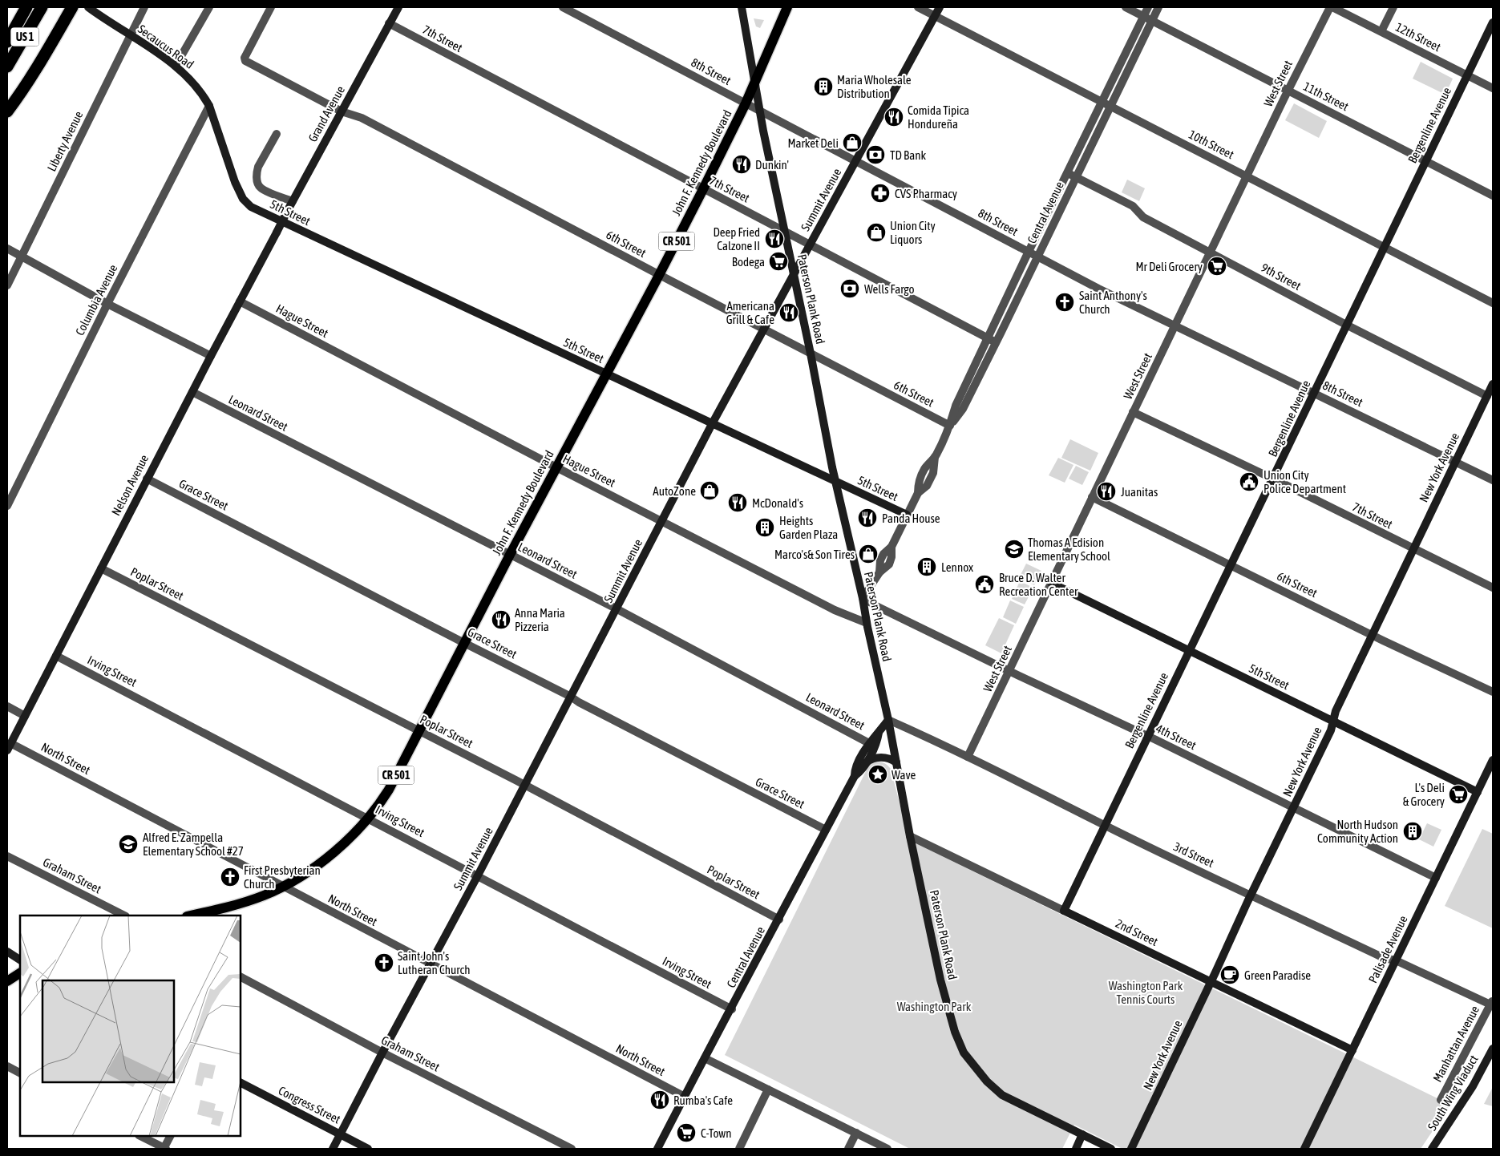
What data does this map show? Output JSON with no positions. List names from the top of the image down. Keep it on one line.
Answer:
{"streets":{"highway":["US 1"],"main road":["John F. Kennedy Boulevard","CR 501"],"street":["12th Street","7th Street","Secaucus Road","8th Street","West Street","11th Street","Grand Avenue","Bergenline Avenue","Liberty Avenue","10th Street","Summit Avenue","5th Street","Central Avenue","6th Street","9th Street","Paterson Plank Road","Columbia Avenue","Hague Street","Leonard Street","New York Avenue","Nelson Avenue","Grace Street","Poplar Street","Irving Street","4th Street","North Street","3rd Street","Graham Street","2nd Street","Palisade Avenue","Manhattan Avenue","South Wing Viaduct","Congress Street"]},"crossings":[["12th Street","West Street"],["12th Street","Bergenline Avenue"],["7th Street","West Street"],["7th Street","Grand Avenue"],["7th Street","Bergenline Avenue"],["7th Street","John F. Kennedy Boulevard"],["7th Street","Summit Avenue"],["7th Street","Central Avenue"],["7th Street","Paterson Plank Road"],["7th Street","New York Avenue"],["Secaucus Road","Liberty Avenue"],["Secaucus Road","5th Street"],["Secaucus Road","Columbia Avenue"],["8th Street","West Street"],["8th Street","Bergenline Avenue"],["8th Street","John F. Kennedy Boulevard"],["8th Street","Summit Avenue"],["8th Street","Central Avenue"],["8th Street","Paterson Plank Road"],["8th Street","New York Avenue"],["West Street","11th Street"],["West Street","10th Street"],["West Street","5th Street"],["West Street","6th Street"],["West Street","9th Street"],["West Street","4th Street"],["West Street","3rd Street"],["11th Street","Bergenline Avenue"],["11th Street","Central Avenue"],["Grand Avenue","6th Street"],["Grand Avenue","Nelson Avenue"],["Bergenline Avenue","10th Street"],["Bergenline Avenue","5th Street"],["Bergenline Avenue","6th Street"],["Bergenline Avenue","9th Street"],["Bergenline Avenue","4th Street"],["Bergenline Avenue","3rd Street"],["Bergenline Avenue","2nd Street"],["10th Street","Summit Avenue"],["10th Street","Central Avenue"],["John F. Kennedy Boulevard","5th Street"],["John F. Kennedy Boulevard","6th Street"],["John F. Kennedy Boulevard","Paterson Plank Road"],["John F. Kennedy Boulevard","Hague Street"],["John F. Kennedy Boulevard","Leonard Street"],["John F. Kennedy Boulevard","Grace Street"],["John F. Kennedy Boulevard","Poplar Street"],["John F. Kennedy Boulevard","Irving Street"],["John F. Kennedy Boulevard","North Street"],["Summit Avenue","5th Street"],["Summit Avenue","6th Street"],["Summit Avenue","Paterson Plank Road"],["Summit Avenue","Hague Street"],["Summit Avenue","Leonard Street"],["Summit Avenue","Grace Street"],["Summit Avenue","Poplar Street"],["Summit Avenue","Irving Street"],["Summit Avenue","North Street"],["Summit Avenue","Graham Street"],["Summit Avenue","Congress Street"],["5th Street","Central Avenue"],["5th Street","Paterson Plank Road"],["5th Street","New York Avenue"],["5th Street","Palisade Avenue"],["Central Avenue","6th Street"],["Central Avenue","9th Street"],["Central Avenue","Paterson Plank Road"],["Central Avenue","Leonard Street"],["Central Avenue","Grace Street"],["Central Avenue","Poplar Street"],["Central Avenue","Irving Street"],["Central Avenue","4th Street"],["Central Avenue","North Street"],["Central Avenue","3rd Street"],["6th Street","Paterson Plank Road"],["6th Street","New York Avenue"],["9th Street","New York Avenue"],["Paterson Plank Road","Hague Street"],["Paterson Plank Road","4th Street"],["Paterson Plank Road","3rd Street"],["Paterson Plank Road","2nd Street"],["Hague Street","Nelson Avenue"],["Leonard Street","Nelson Avenue"],["New York Avenue","4th Street"],["New York Avenue","3rd Street"],["New York Avenue","2nd Street"],["Nelson Avenue","Grace Street"],["Nelson Avenue","Poplar Street"],["Nelson Avenue","Irving Street"],["Nelson Avenue","North Street"],["4th Street","Palisade Avenue"],["3rd Street","Palisade Avenue"],["3rd Street","Manhattan Avenue"],["2nd Street","Palisade Avenue"]],"parks":["Washington Park Tennis Courts","Washington Park"],"places":{"building":["Maria Wholesale Distribution","Heights Garden Plaza","Lennox","North Hudson Community Action"],"restaurant":["Comida Tipica Hondureña","Dunkin'","Deep Fried Calzone II","Americana Grill & Cafe","Juanitas","McDonald's","Panda House","Anna Maria Pizzeria","Rumba's Cafe"],"shop":["Market Deli","Union City Liquors","AutoZone","Marco's& Son Tires"],"bank":["TD Bank","Wells Fargo"],"pharmacy":["CVS Pharmacy"],"supermarket":["Bodega","Mr Deli Grocery","L's Deli & Grocery","C-Town"],"church":["Saint Anthony's Church","First Presbyterian Church","Saint John's Lutheran Church"],"public building":["Union City Police Department","Bruce D. Walter Recreation Center"],"school or university":["Thomas A Edision Elementary School","Alfred E. Zampella Elementary School #27"],"place":["Wave"],"cafe":["Green Paradise"]}}
